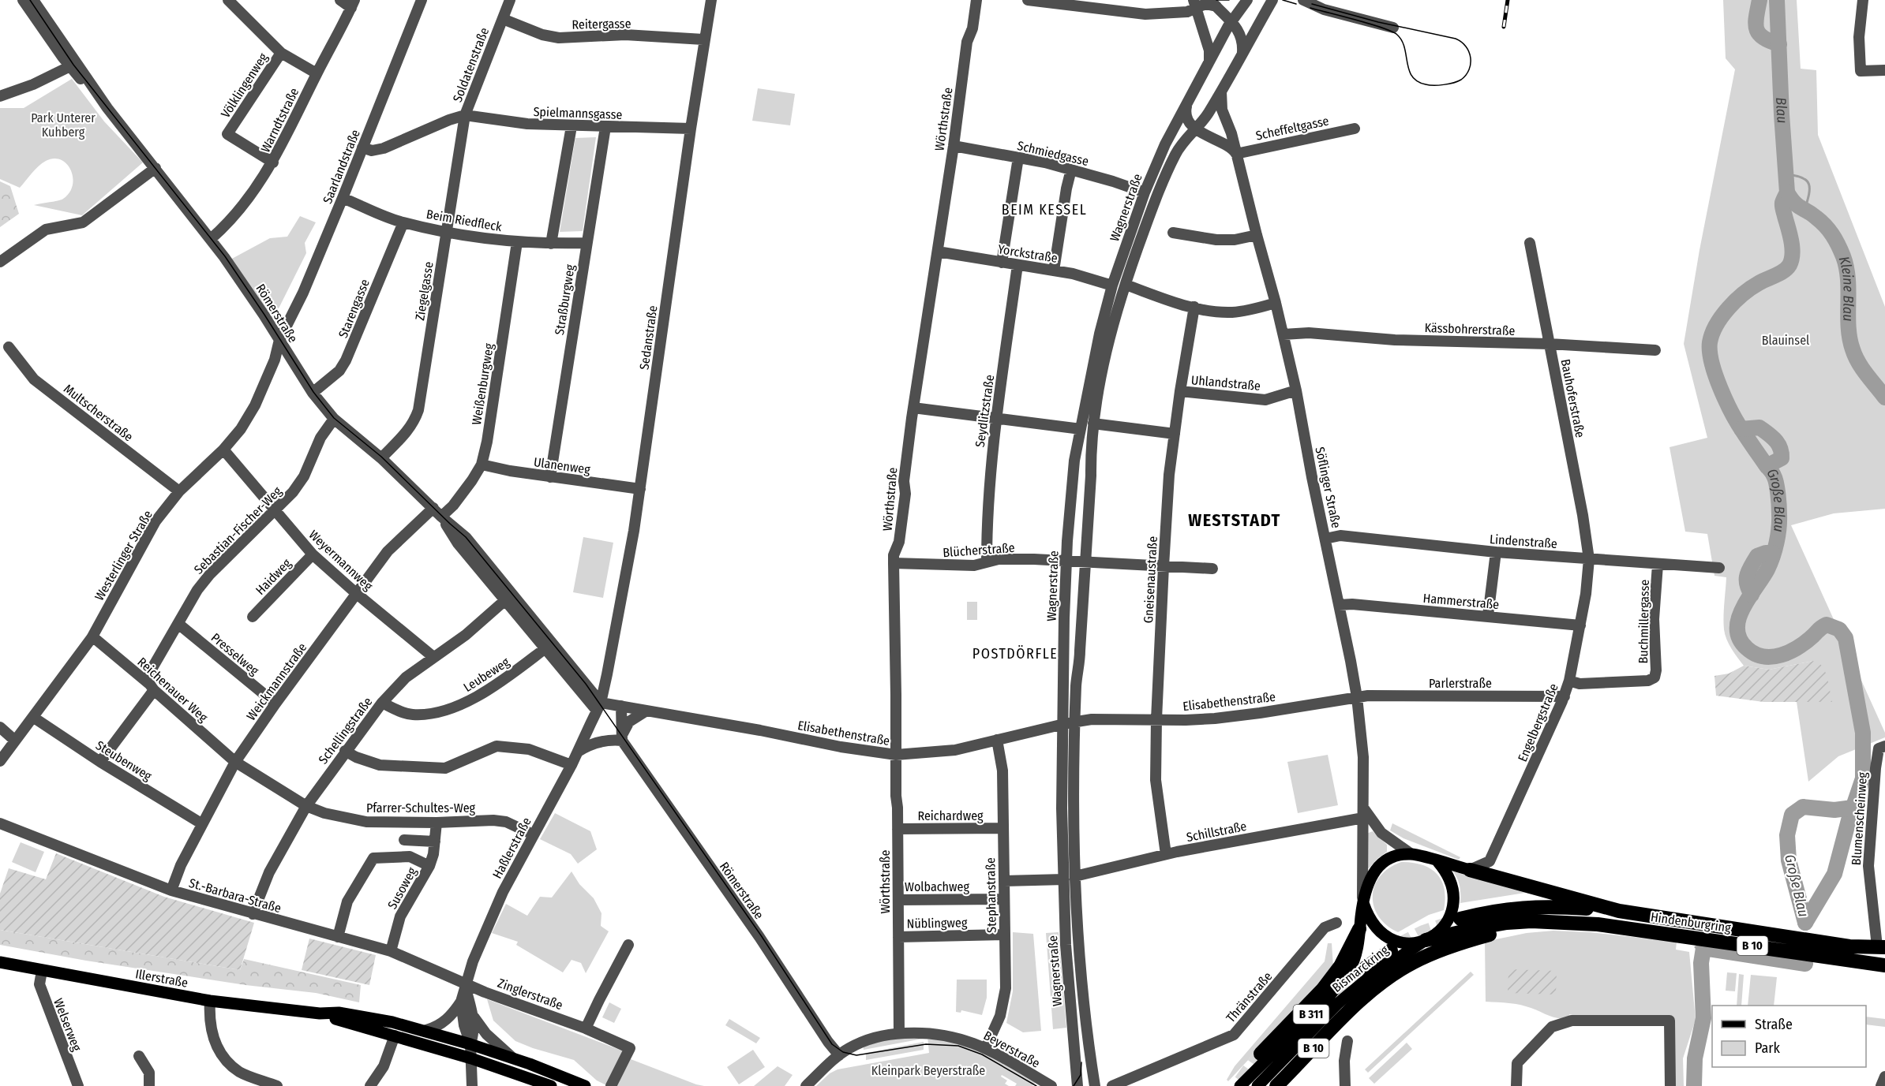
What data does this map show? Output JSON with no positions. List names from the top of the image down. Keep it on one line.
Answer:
{"streets":{"highway":["Hindenburgring","B 10","B 311"],"main road":["Bismarckring","Illerstraße"],"street":["Reitergasse","Soldatenstraße","Völklingenweg","Spielmannsgasse","Wörthstraße","Warndtstraße","Scheffeltgasse","Schmiedgasse","Saarlandstraße","Wagnerstraße","Beim Riedfleck","Yorckstraße","Ziegelgasse","Straßburgweg","Starengasse","Römerstraße","Kässbohrerstraße","Sedanstraße","Uhlandstraße","Weißenburgweg","Bauhoferstraße","Seydlitzstraße","Multscherstraße","Ulanenweg","Söflinger Straße","Sebastian-Fischer-Weg","Lindenstraße","Blücherstraße","Westerlinger Straße","Weyermannweg","Haidweg","Gneisenaustraße","Hammerstraße","Buchmillergasse","Presselweg","Leubeweg","Weickmannstraße","Parlerstraße","Reichenauer Weg","Elisabethenstraße","Engelbergstraße","Schellingstraße","Steubenweg","Pfarrer-Schultes-Weg","Reichardweg","Blumenscheinweg","Schillstraße","Haßlerstraße","Wolbachweg","Susoweg","St.-Barbara-Straße","Stephanstraße","Nüblingweg","Zinglerstraße","Thränstraße","Welserweg","Beyerstraße"]},"crossings":[["Reitergasse","Soldatenstraße"],["Reitergasse","Sedanstraße"],["Soldatenstraße","Spielmannsgasse"],["Soldatenstraße","Saarlandstraße"],["Soldatenstraße","Ziegelgasse"],["Völklingenweg","Warndtstraße"],["Spielmannsgasse","Ziegelgasse"],["Spielmannsgasse","Straßburgweg"],["Spielmannsgasse","Sedanstraße"],["Wörthstraße","Schmiedgasse"],["Wörthstraße","Yorckstraße"],["Wörthstraße","Blücherstraße"],["Wörthstraße","Elisabethenstraße"],["Wörthstraße","Reichardweg"],["Wörthstraße","Wolbachweg"],["Wörthstraße","Nüblingweg"],["Wörthstraße","Beyerstraße"],["Warndtstraße","Römerstraße"],["Scheffeltgasse","Söflinger Straße"],["Schmiedgasse","Wagnerstraße"],["Saarlandstraße","Beim Riedfleck"],["Saarlandstraße","Römerstraße"],["Saarlandstraße","Westerlinger Straße"],["Wagnerstraße","Yorckstraße"],["Wagnerstraße","Söflinger Straße"],["Wagnerstraße","Blücherstraße"],["Wagnerstraße","Elisabethenstraße"],["Wagnerstraße","Schillstraße"],["Beim Riedfleck","Ziegelgasse"],["Beim Riedfleck","Straßburgweg"],["Beim Riedfleck","Starengasse"],["Beim Riedfleck","Weißenburgweg"],["Yorckstraße","Seydlitzstraße"],["Ziegelgasse","Römerstraße"],["Straßburgweg","Ulanenweg"],["Starengasse","Römerstraße"],["Römerstraße","Weißenburgweg"],["Römerstraße","Sebastian-Fischer-Weg"],["Römerstraße","Westerlinger Straße"],["Römerstraße","Leubeweg"],["Römerstraße","Weickmannstraße"],["Römerstraße","Schellingstraße"],["Römerstraße","Beyerstraße"],["Kässbohrerstraße","Bauhoferstraße"],["Kässbohrerstraße","Söflinger Straße"],["Sedanstraße","Ulanenweg"],["Sedanstraße","Elisabethenstraße"],["Sedanstraße","Haßlerstraße"],["Uhlandstraße","Söflinger Straße"],["Uhlandstraße","Gneisenaustraße"],["Weißenburgweg","Ulanenweg"],["Bauhoferstraße","Lindenstraße"],["Bauhoferstraße","Engelbergstraße"],["Seydlitzstraße","Blücherstraße"],["Multscherstraße","Westerlinger Straße"],["Söflinger Straße","Lindenstraße"],["Söflinger Straße","Hammerstraße"],["Söflinger Straße","Parlerstraße"],["Söflinger Straße","Elisabethenstraße"],["Söflinger Straße","Schillstraße"],["Söflinger Straße","Bismarckring"],["Söflinger Straße","B 311"],["Sebastian-Fischer-Weg","Weyermannweg"],["Sebastian-Fischer-Weg","Presselweg"],["Sebastian-Fischer-Weg","Reichenauer Weg"],["Lindenstraße","Buchmillergasse"],["Lindenstraße","Engelbergstraße"],["Westerlinger Straße","Weyermannweg"],["Westerlinger Straße","Reichenauer Weg"],["Westerlinger Straße","Steubenweg"],["Weyermannweg","Haidweg"],["Weyermannweg","Weickmannstraße"],["Weyermannweg","Schellingstraße"],["Gneisenaustraße","Elisabethenstraße"],["Gneisenaustraße","Schillstraße"],["Hammerstraße","Engelbergstraße"],["Buchmillergasse","Engelbergstraße"],["Presselweg","Weickmannstraße"],["Leubeweg","Schellingstraße"],["Weickmannstraße","Reichenauer Weg"],["Weickmannstraße","Steubenweg"],["Weickmannstraße","Pfarrer-Schultes-Weg"],["Weickmannstraße","St.-Barbara-Straße"],["Parlerstraße","Elisabethenstraße"],["Parlerstraße","Engelbergstraße"],["Reichenauer Weg","Pfarrer-Schultes-Weg"],["Elisabethenstraße","Haßlerstraße"],["Elisabethenstraße","Stephanstraße"],["Schellingstraße","Pfarrer-Schultes-Weg"],["Schellingstraße","St.-Barbara-Straße"],["Pfarrer-Schultes-Weg","Haßlerstraße"],["Pfarrer-Schultes-Weg","Susoweg"],["Reichardweg","Stephanstraße"],["Blumenscheinweg","Hindenburgring"],["Haßlerstraße","St.-Barbara-Straße"],["Haßlerstraße","Illerstraße"],["Haßlerstraße","Zinglerstraße"],["Wolbachweg","Stephanstraße"],["Susoweg","St.-Barbara-Straße"],["St.-Barbara-Straße","Zinglerstraße"],["Stephanstraße","Nüblingweg"],["Stephanstraße","Beyerstraße"],["Hindenburgring","B 10"],["Hindenburgring","B 311"],["B 10","B 311"],["Bismarckring","B 311"],["Illerstraße","Welserweg"]],"districts":["BEIM KESSEL","WESTSTADT","POSTDÖRFLE"],"water":["Blau","Kleine Blau","Große Blau"],"parks":["Park Unterer Kuhberg","Blauinsel","Kleinpark Beyerstraße"],"legend":["Straße","Park"]}
